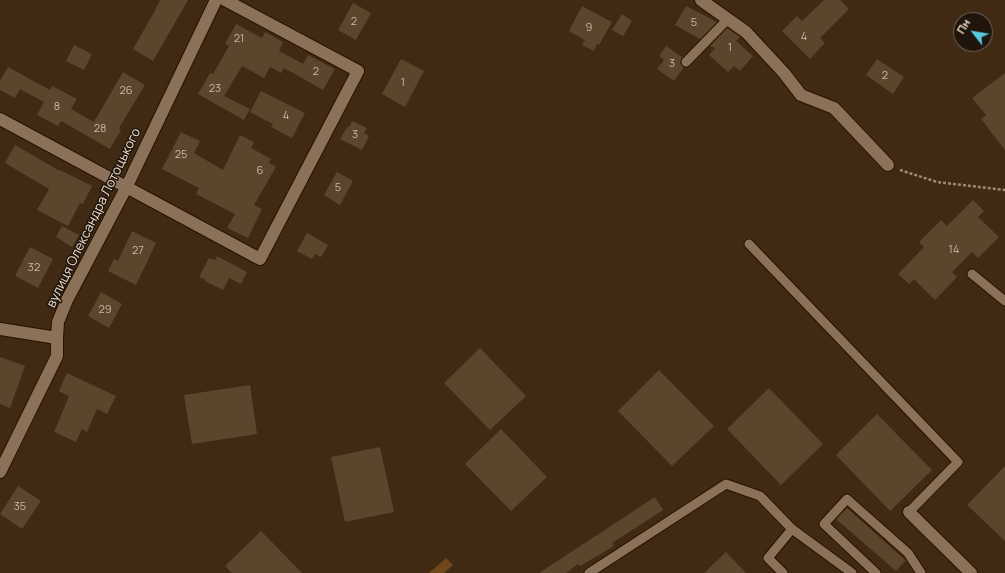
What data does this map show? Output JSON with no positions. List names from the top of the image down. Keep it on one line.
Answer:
{"streets":{"street":["вулиця Олександра Лотоцького"]},"house_numbers":["2","5","9","4","21","1","3","2","2","1","23","26","8","4","28","3","25","6","5","14","27","32","29","35"],"north":"top left"}
